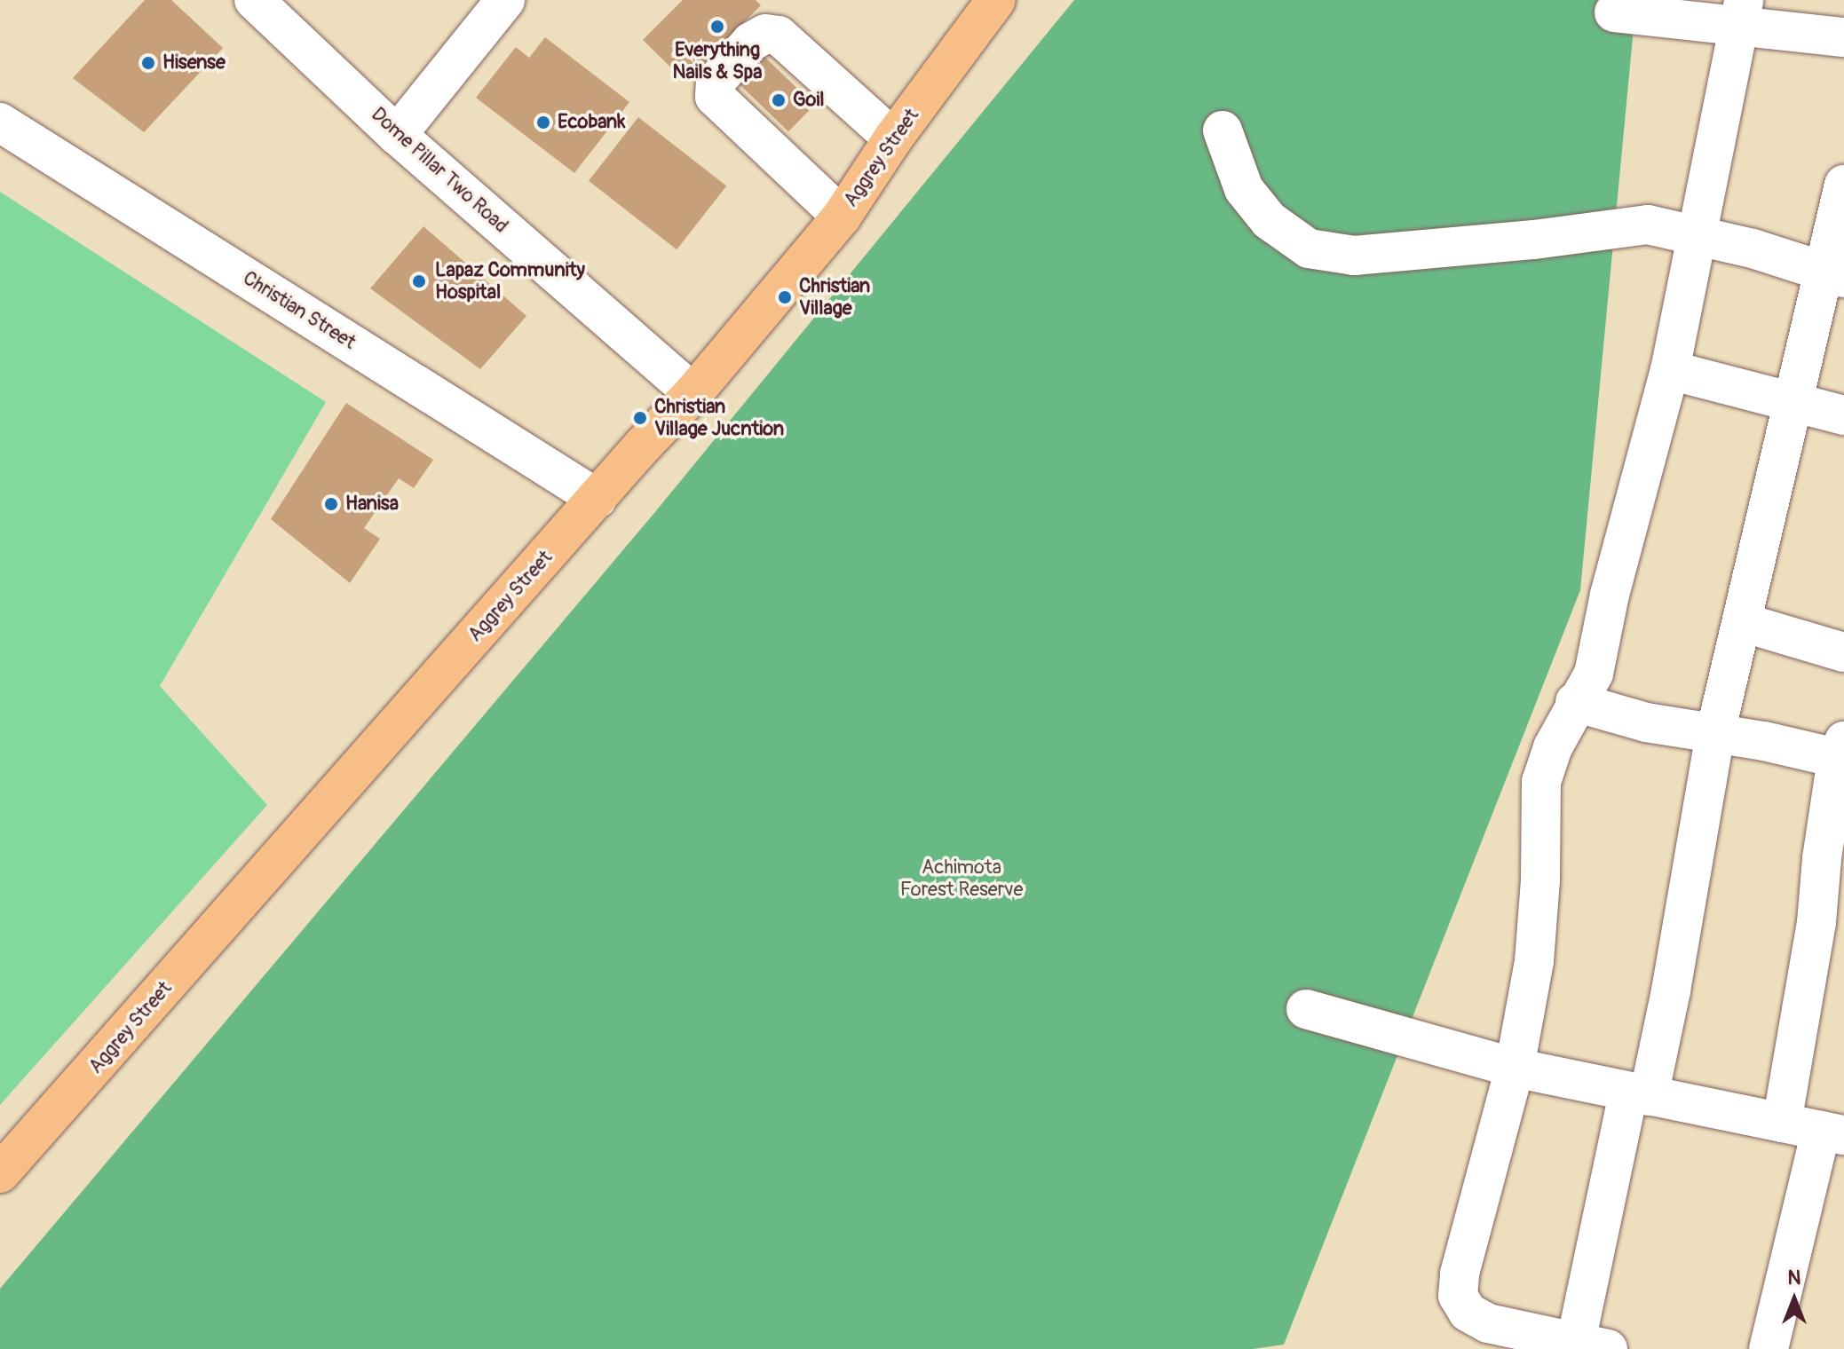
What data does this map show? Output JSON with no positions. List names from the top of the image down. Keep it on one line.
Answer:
{"streets":{"main road":["Aggrey Street"],"street":["Dome Pillar Two Road","Christian Street"]},"crossings":[["Aggrey Street","Dome Pillar Two Road"],["Aggrey Street","Christian Street"]],"parks":["Achimota Forest Reserve"],"places":["Everything Nails & Spa","Hisense","Goil","Ecobank","Lapaz Community Hospital","Christian Village","Christian Village Jucntion","Hanisa"],"north":"top"}
